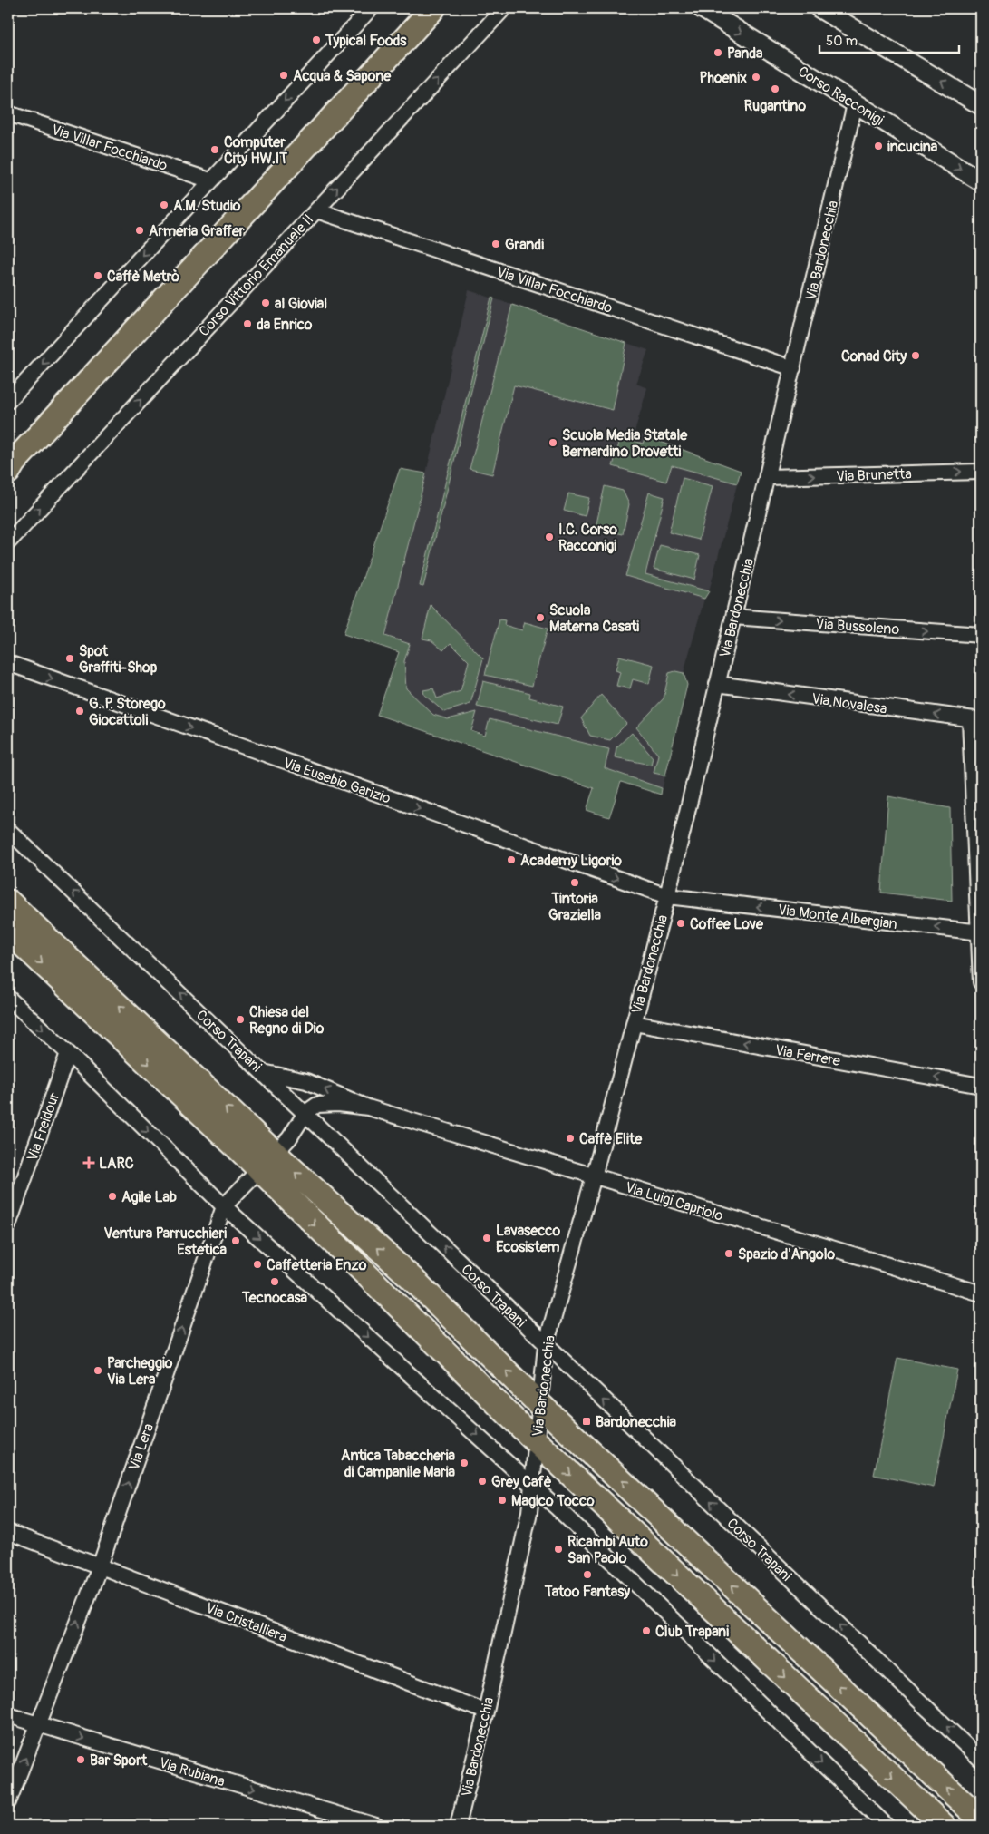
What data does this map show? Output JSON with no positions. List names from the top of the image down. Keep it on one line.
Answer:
{"streets":{"street":["Corso Racconigi","Via Villar Focchiardo","Via Bardonecchia","Corso Vittorio Emanuele II","Via Brunetta","Via Bussoleno","Via Novalesa","Via Eusebio Garizio","Via Monte Albergian","Corso Trapani","Via Ferrere","Via Freidour","Via Luigi Capriolo","Via Lera","Via Cristalliera","Via Rubiana"]},"crossings":[["Corso Racconigi","Via Bardonecchia"],["Via Villar Focchiardo","Via Bardonecchia"],["Via Villar Focchiardo","Corso Vittorio Emanuele II"],["Via Bardonecchia","Via Brunetta"],["Via Bardonecchia","Via Bussoleno"],["Via Bardonecchia","Via Novalesa"],["Via Bardonecchia","Via Eusebio Garizio"],["Via Bardonecchia","Via Monte Albergian"],["Via Bardonecchia","Corso Trapani"],["Via Bardonecchia","Via Ferrere"],["Via Bardonecchia","Via Luigi Capriolo"],["Via Bardonecchia","Via Cristalliera"],["Via Eusebio Garizio","Via Monte Albergian"],["Corso Trapani","Via Luigi Capriolo"],["Corso Trapani","Via Lera"],["Via Luigi Capriolo","Via Lera"],["Via Lera","Via Cristalliera"],["Via Lera","Via Rubiana"]],"one_way":["Via Brunetta","Via Bussoleno","Via Novalesa","Via Eusebio Garizio","Via Monte Albergian","Via Ferrere","Via Lera","Via Rubiana"],"places":{"other":["Typical Foods","Panda","Acqua & Sapone","Phoenix","Rugantino","incucina","Computer City HW.IT","A.M. Studio","Armeria Graffer","Grandi","Caffè Metrò","al Giovial","da Enrico","Conad City","Scuola Media Statale Bernardino Drovetti","I.C. Corso Racconigi","Scuola Materna Casati","Spot Graffiti-Shop","G. P. Storego Giocattoli","Academy Ligorio","Tintoria Graziella","Coffee Love","Chiesa del Regno di Dio","Caffè Elite","Agile Lab","Lavasecco Ecosistem","Ventura Parrucchieri Estetica","Spazio d'Angolo","Caffetteria Enzo","Tecnocasa","Parcheggio Via Lera","Antica Tabaccheria di Campanile Maria","Grey Cafè","Magico Tocco","Ricambi Auto San Paolo","Tatoo Fantasy","Club Trapani","Bar Sport"],"health":["LARC"],"transit":["Bardonecchia"]},"scale_bar":"50 m"}
